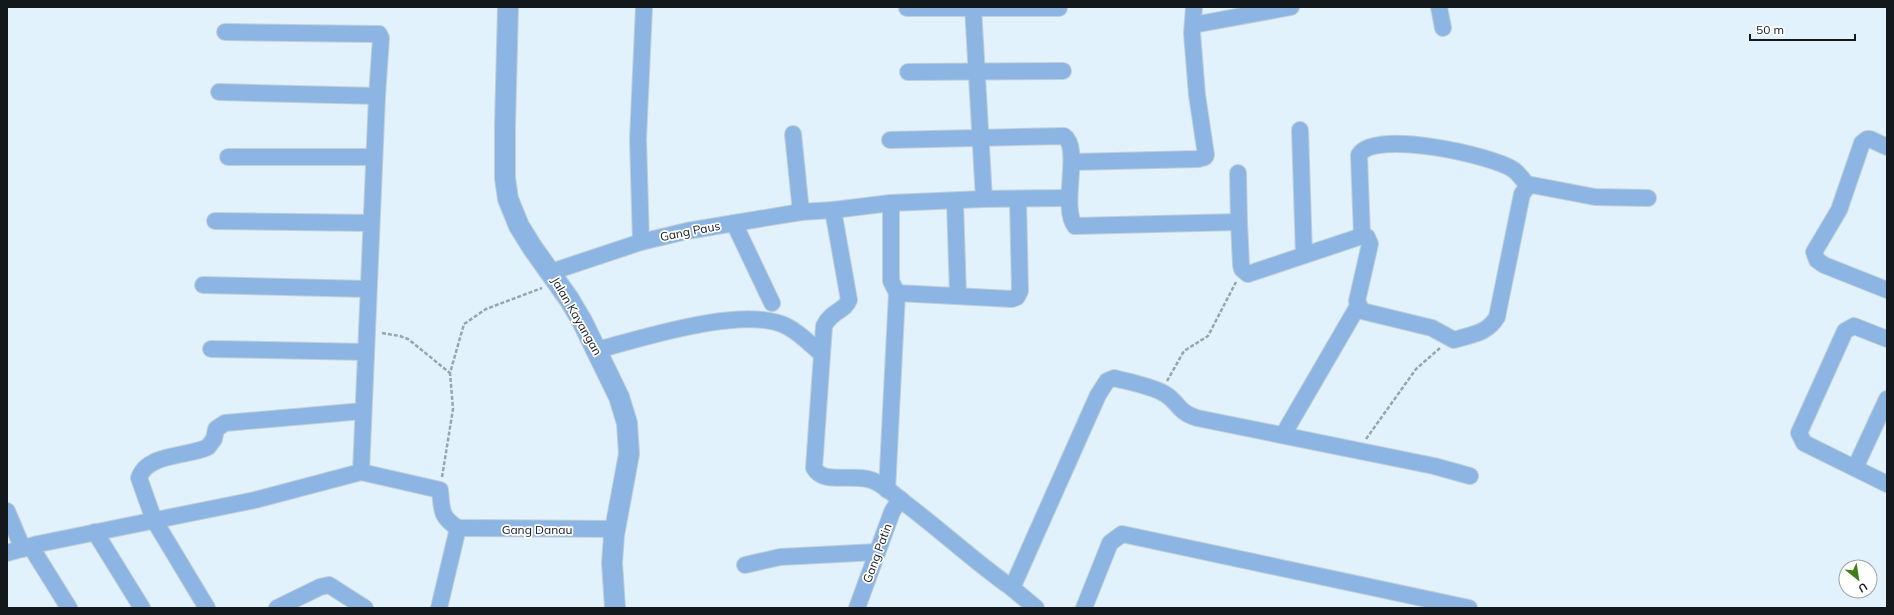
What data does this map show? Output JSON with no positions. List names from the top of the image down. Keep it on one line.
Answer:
{"streets":{"street":["Gang Paus","Jalan Kayangan","Gang Danau","Gang Patin"]},"crossings":[["Gang Paus","Jalan Kayangan"],["Jalan Kayangan","Gang Danau"]],"scale_bar":"50 m","north":"bottom right"}
